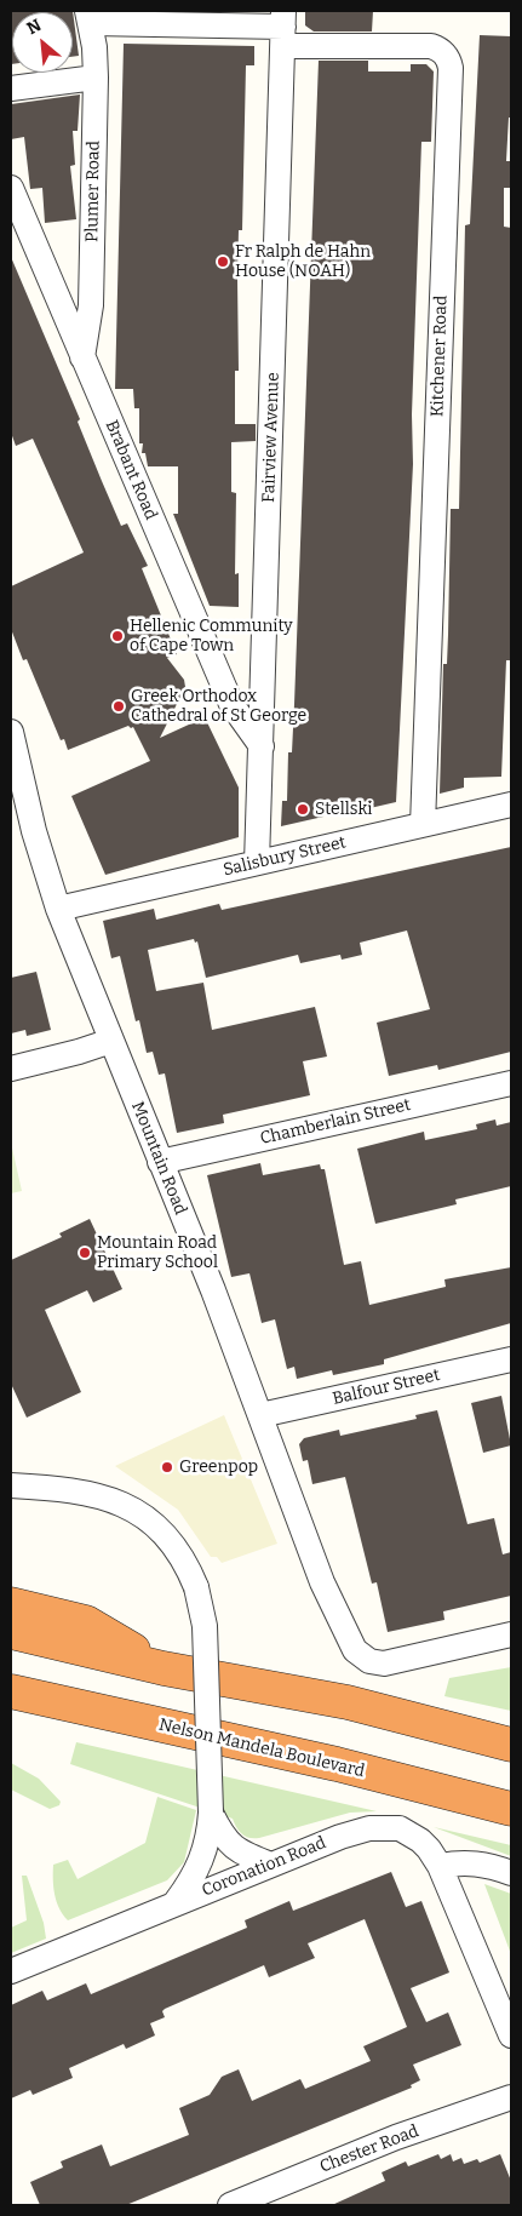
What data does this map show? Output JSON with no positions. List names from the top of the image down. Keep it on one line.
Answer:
{"streets":{"highway":["Nelson Mandela Boulevard"],"street":["Plumer Road","Kitchener Road","Fairview Avenue","Brabant Road","Salisbury Street","Chamberlain Street","Mountain Road","Balfour Street","Coronation Road","Chester Road"]},"crossings":[["Plumer Road","Kitchener Road"],["Plumer Road","Brabant Road"],["Kitchener Road","Fairview Avenue"],["Kitchener Road","Salisbury Street"],["Fairview Avenue","Brabant Road"],["Fairview Avenue","Salisbury Street"],["Salisbury Street","Mountain Road"],["Chamberlain Street","Mountain Road"],["Mountain Road","Balfour Street"]],"places":["Fr Ralph de Hahn House (NOAH)","Hellenic Community of Cape Town","Greek Orthodox Cathedral of St George","Stellski","Mountain Road Primary School","Greenpop"],"north":"top left"}
